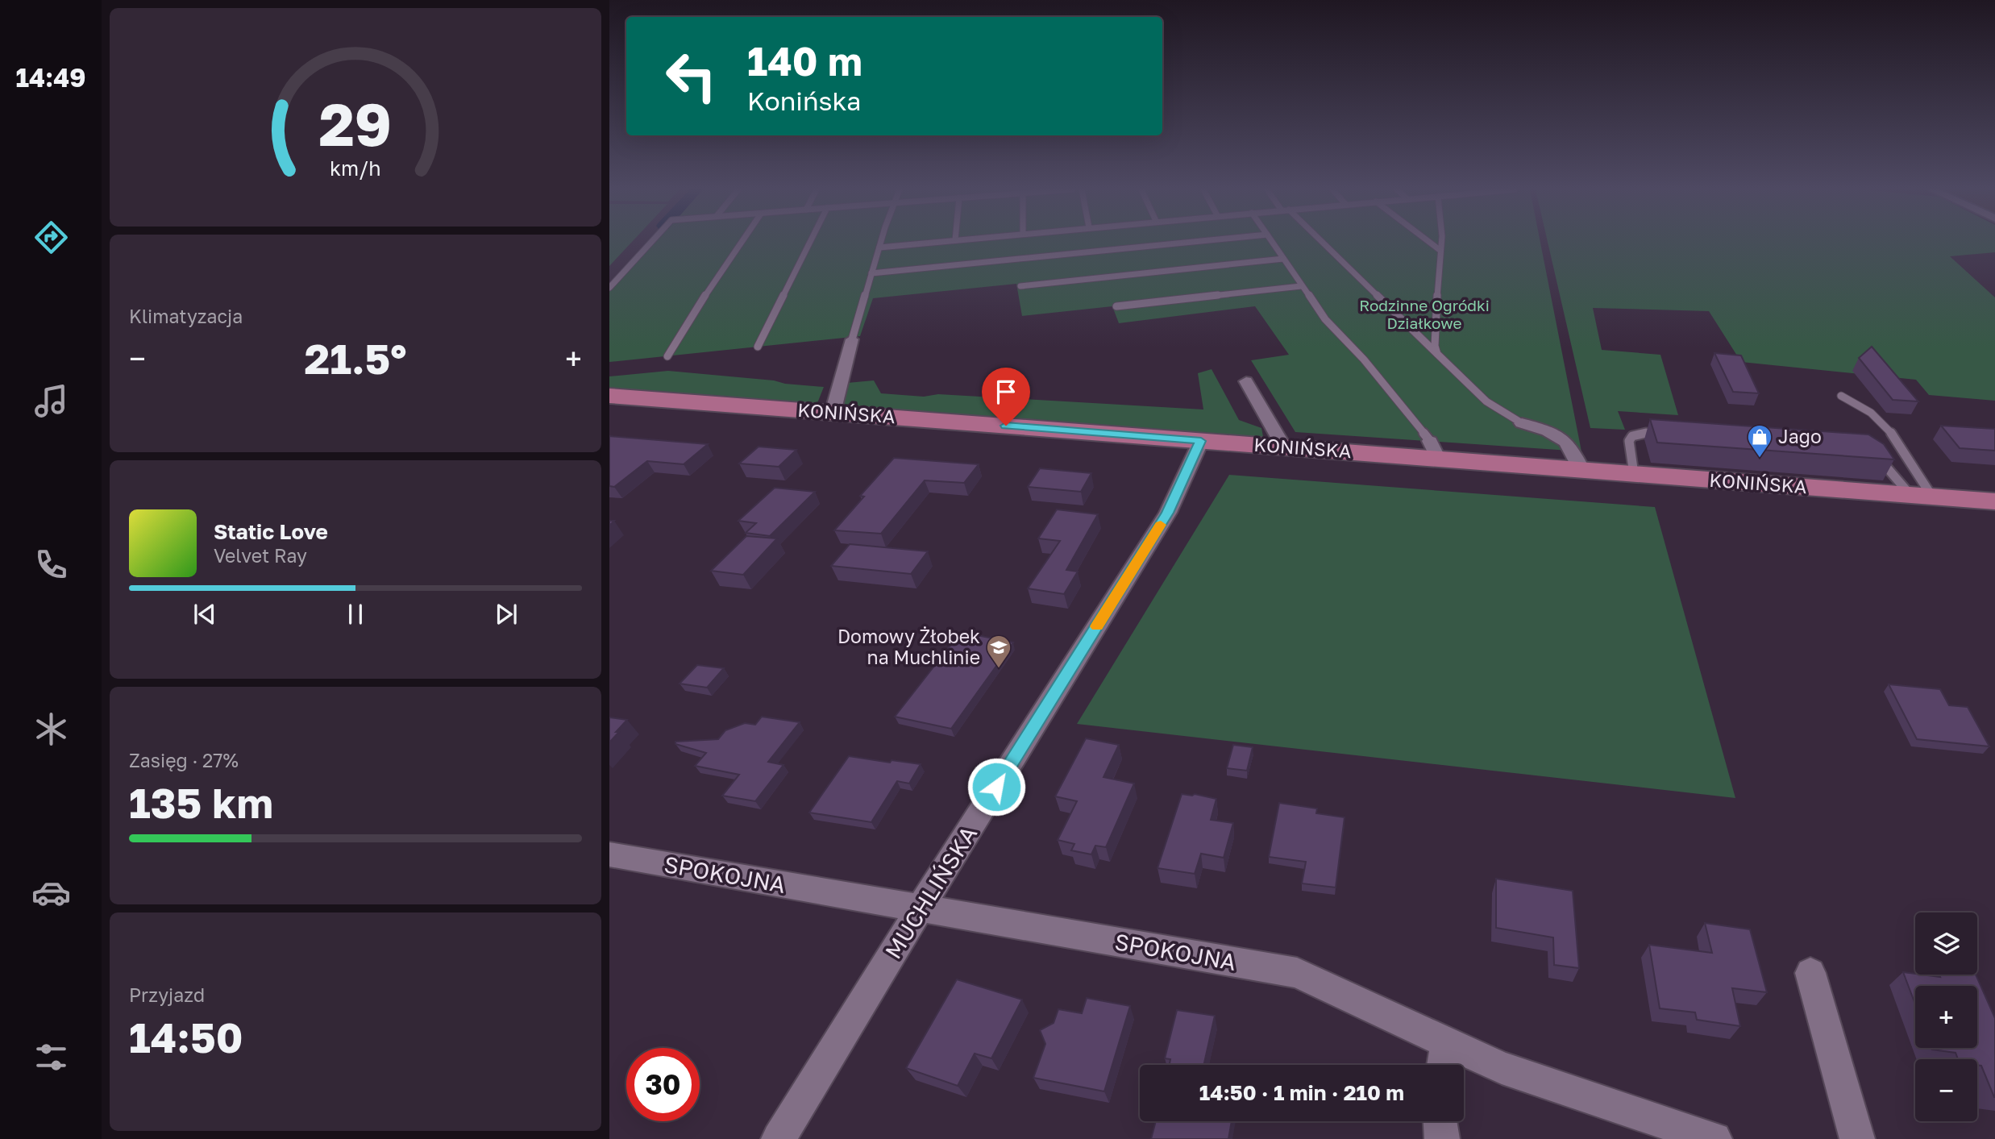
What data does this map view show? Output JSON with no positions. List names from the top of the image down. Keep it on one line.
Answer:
{"streets":{"main road":["KONIŃSKA"],"street":["SPOKOJNA","MUCHLIŃSKA"]},"crossings":[["KONIŃSKA","MUCHLIŃSKA"],["SPOKOJNA","MUCHLIŃSKA"]],"parks":["Rodzinne Ogródki Działkowe"],"places":{"shop":["Jago"],"school or university":["Domowy Żłobek na Muchlinie"]},"page":{"tabs":"14:49","turn":["140 m","Konińska"],"tile":["Klimatyzacja",["Zasięg · 27%","135 km"],["Przyjazd","14:50"]],"heat":["−","21.5°","+"],"song":["Static Love","Velvet Ray"],"map_buttons":["+","−"],"limit":"30","trip":"14:50 · 1 min · 210 m","gauge":["29","km/h"]}}
